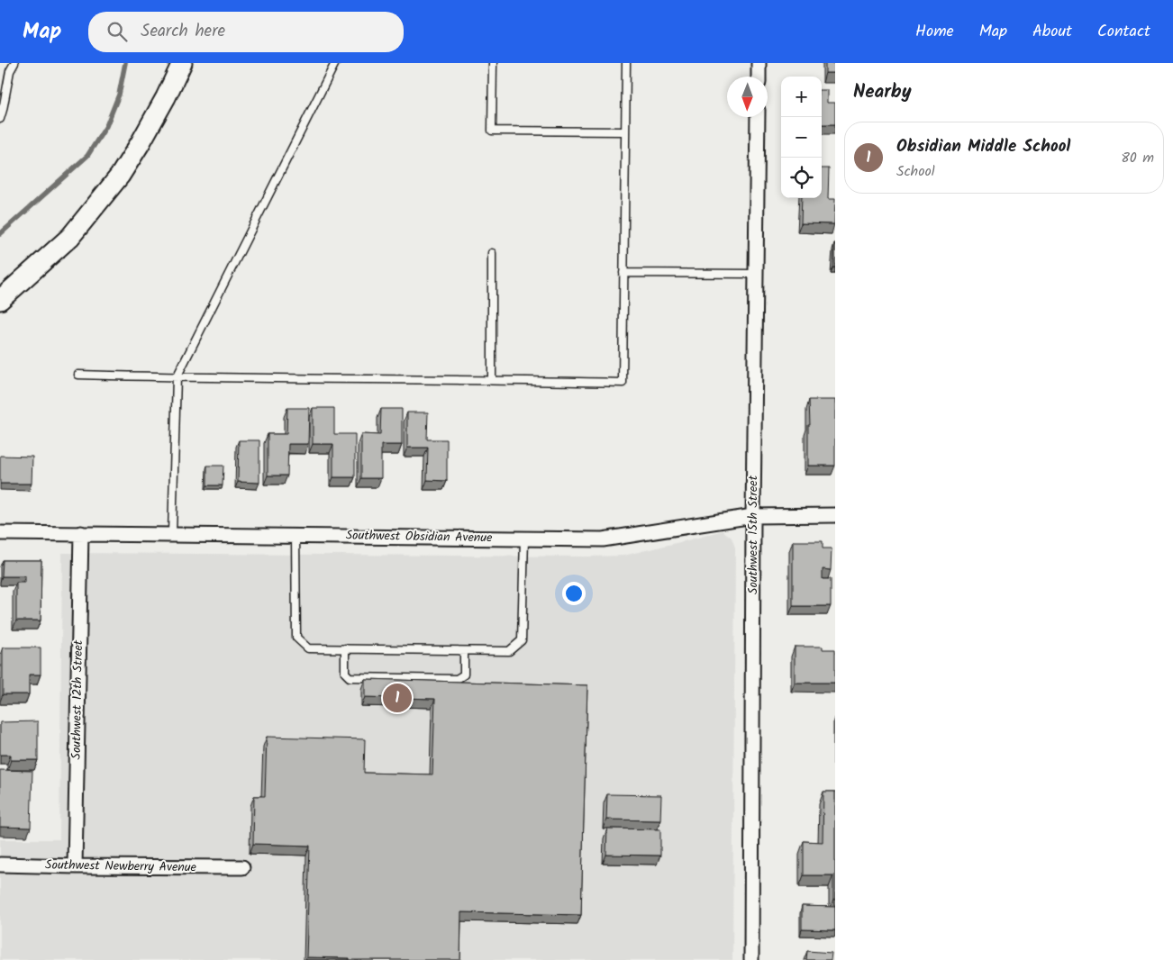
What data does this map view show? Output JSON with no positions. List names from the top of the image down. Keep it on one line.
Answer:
{"streets":{"street":["Southwest 15th Street","Southwest Obsidian Avenue","Southwest 12th Street","Southwest Newberry Avenue"]},"crossings":[["Southwest 15th Street","Southwest Obsidian Avenue"],["Southwest Obsidian Avenue","Southwest 12th Street"],["Southwest 12th Street","Southwest Newberry Avenue"]],"north":"bottom","page":{"header":"Map","search":"Search here","nav":["Home","Map","About","Contact"],"heading":"Nearby","map_buttons":["+","−"],"list":[{"mark":"1","name":"Obsidian Middle School","note":"School","value":"80 m"}],"pins":"1"}}
